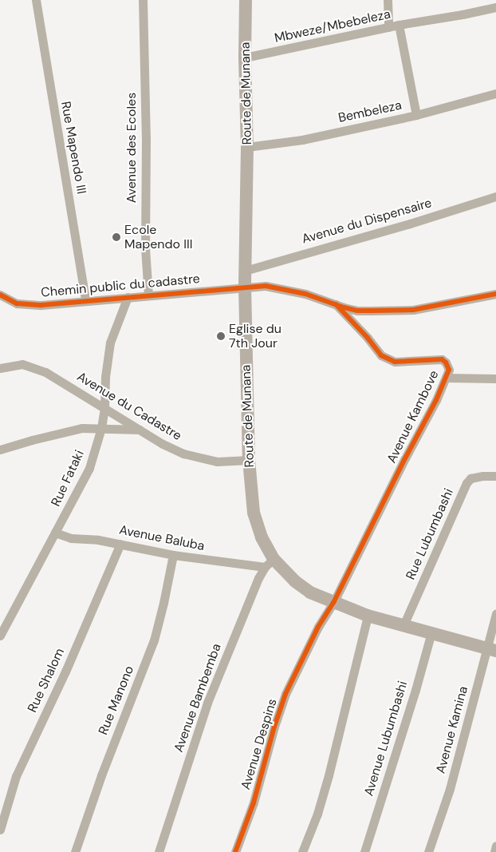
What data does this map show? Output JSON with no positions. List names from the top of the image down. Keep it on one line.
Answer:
{"streets":{"main road":["Route de Munana"],"street":["Mbweze/Mbebeleza","Bembeleza","Rue Mapendo III","Avenue des Ecoles","Avenue du Dispensaire","Chemin public du cadastre","Avenue du Cadastre","Avenue Kambove","Rue Fataki","Rue Lubumbashi","Avenue Baluba","Rue Shalom","Avenue Bambemba","Rue Manono","Avenue Kamina","Avenue Lubumbashi","Avenue Despins"]},"crossings":[["Mbweze/Mbebeleza","Route de Munana"],["Route de Munana","Bembeleza"],["Route de Munana","Avenue du Dispensaire"],["Route de Munana","Chemin public du cadastre"],["Route de Munana","Avenue du Cadastre"],["Route de Munana","Avenue Kambove"],["Route de Munana","Rue Lubumbashi"],["Route de Munana","Avenue Baluba"],["Route de Munana","Avenue Bambemba"],["Route de Munana","Avenue Kamina"],["Route de Munana","Avenue Lubumbashi"],["Route de Munana","Avenue Despins"],["Rue Mapendo III","Chemin public du cadastre"],["Avenue des Ecoles","Chemin public du cadastre"],["Chemin public du cadastre","Avenue Kambove"],["Chemin public du cadastre","Rue Fataki"],["Avenue du Cadastre","Rue Fataki"],["Avenue Kambove","Avenue Despins"],["Rue Fataki","Avenue Baluba"],["Avenue Baluba","Rue Shalom"],["Avenue Baluba","Avenue Bambemba"],["Avenue Baluba","Rue Manono"]],"places":["Ecole Mapendo III","Eglise du 7th Jour"]}
